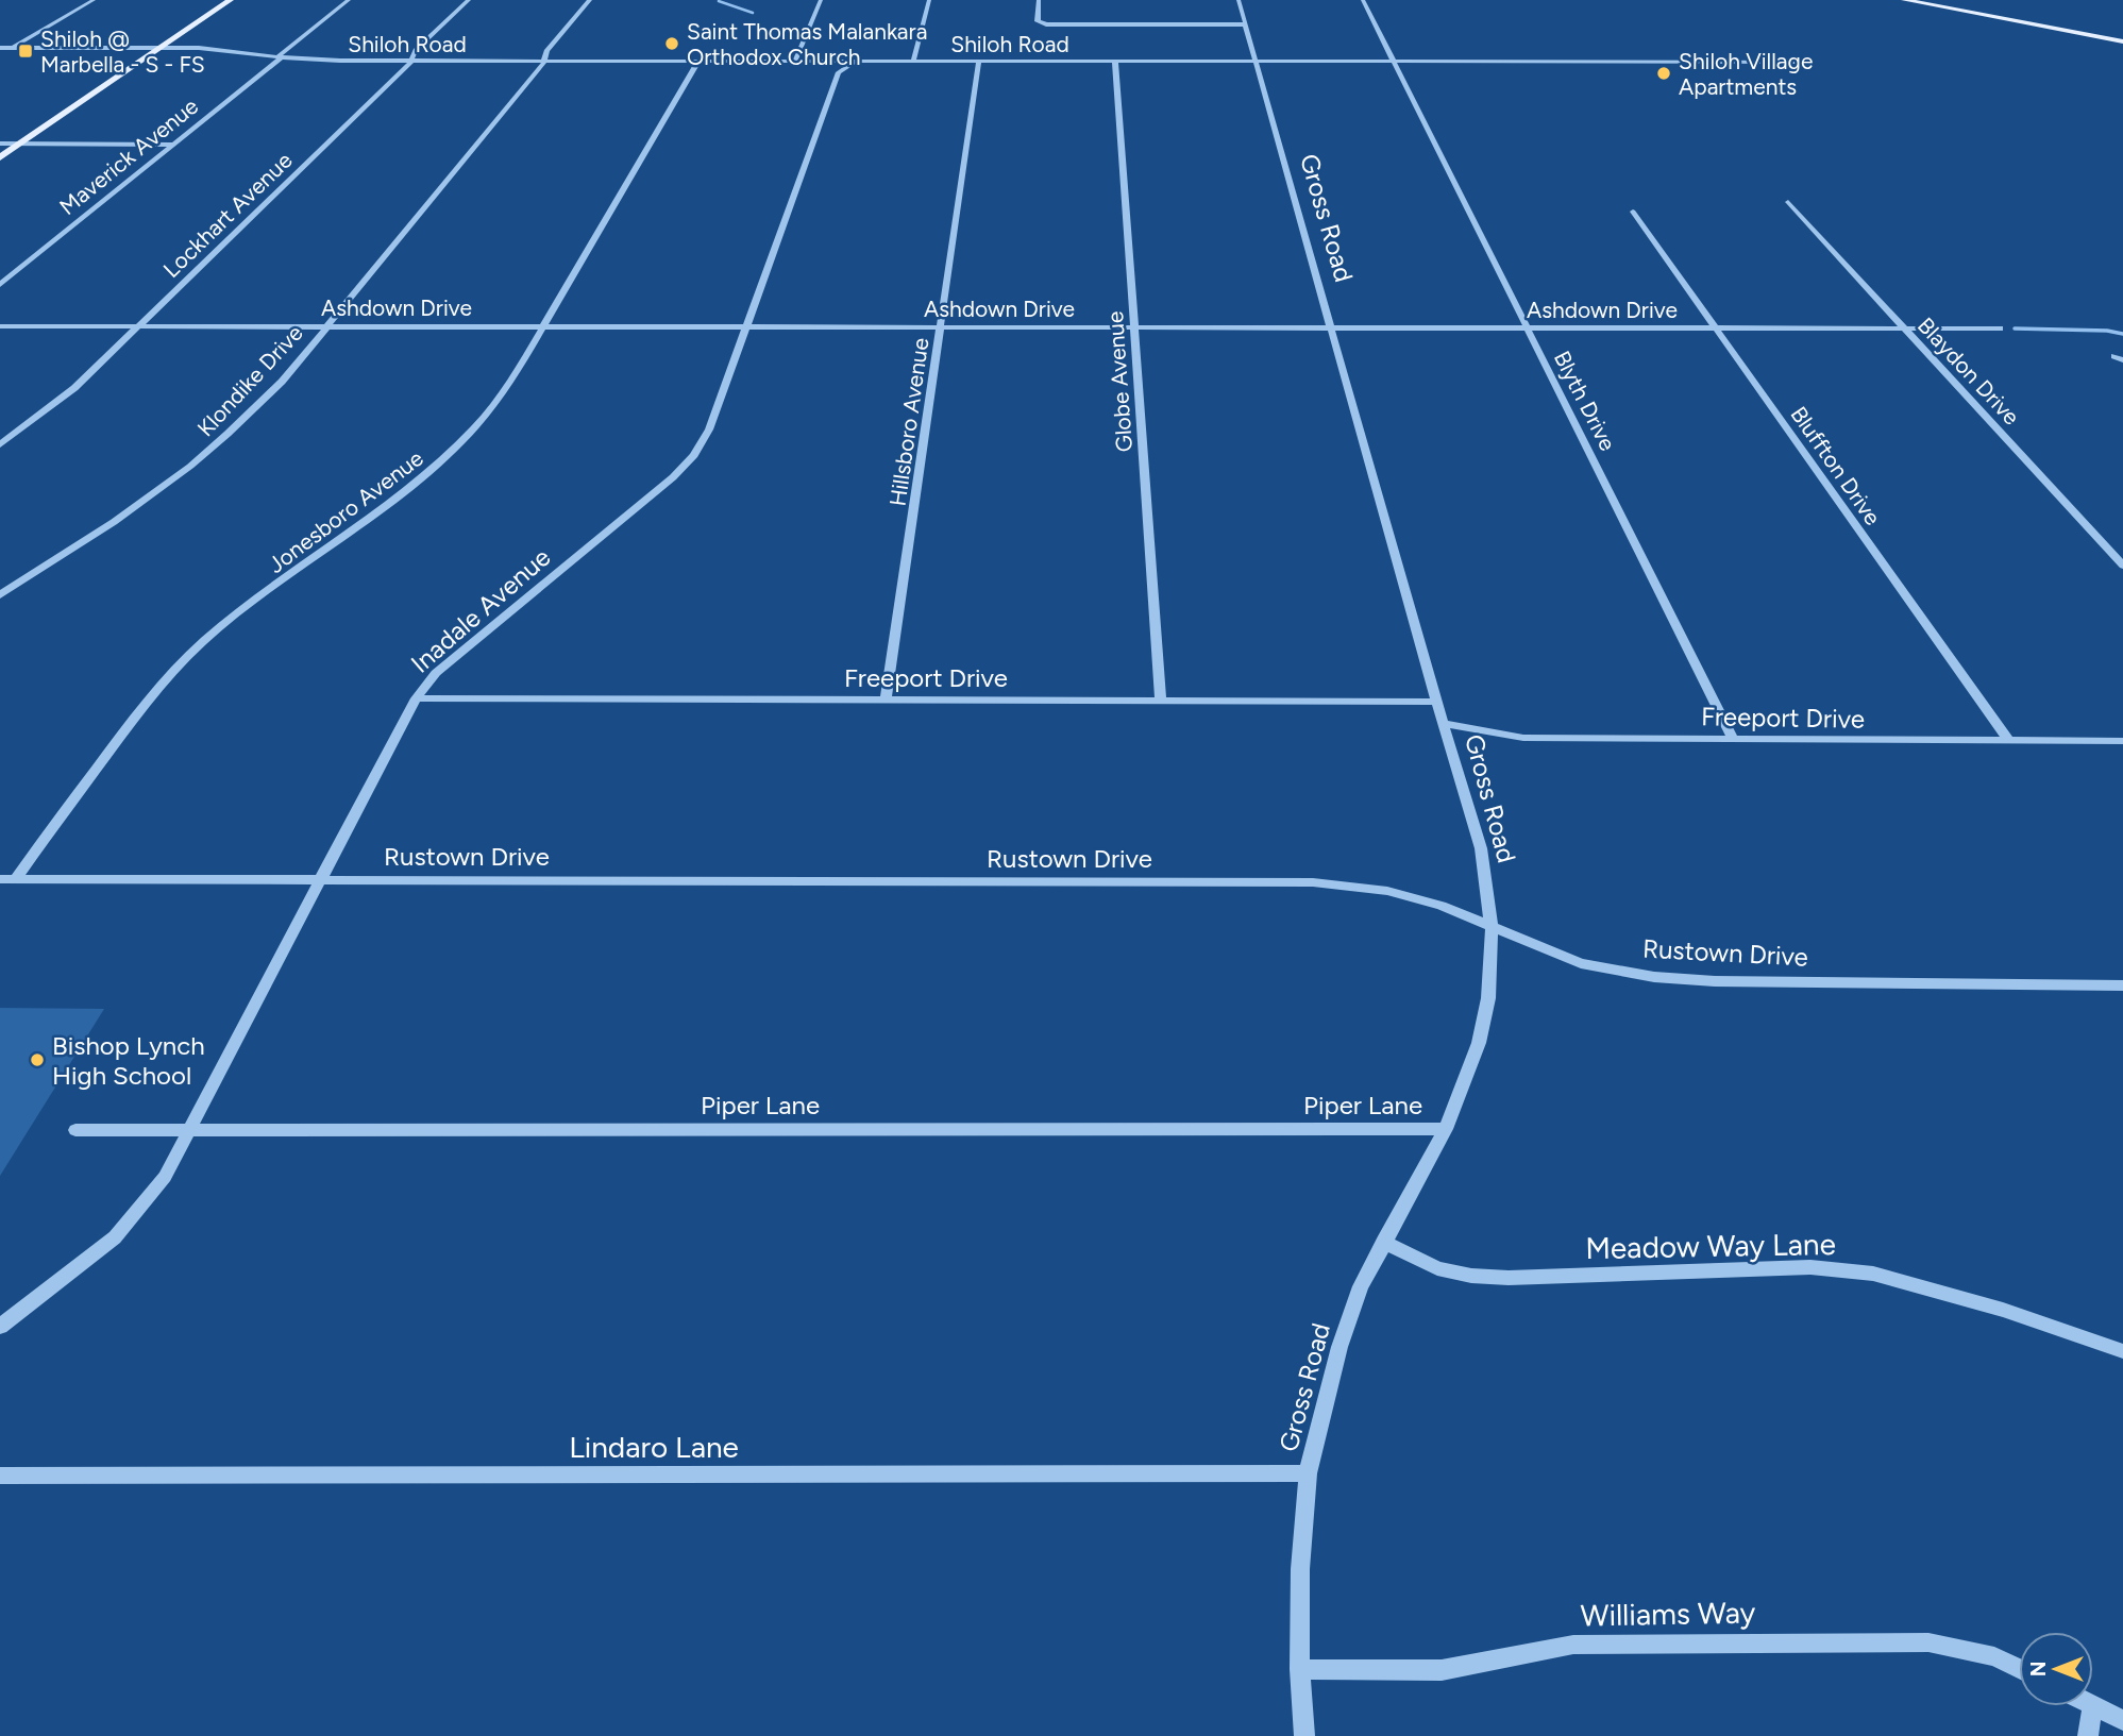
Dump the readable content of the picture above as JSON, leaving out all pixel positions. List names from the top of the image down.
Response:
{
  "streets": {
    "street": [
      "Shiloh Road",
      "Maverick Avenue",
      "Lockhart Avenue",
      "Gross Road",
      "Ashdown Drive",
      "Blaydon Drive",
      "Klondike Drive",
      "Globe Avenue",
      "Blyth Drive",
      "Hillsboro Avenue",
      "Bluffton Drive",
      "Jonesboro Avenue",
      "Inadale Avenue",
      "Freeport Drive",
      "Rustown Drive",
      "Piper Lane",
      "Meadow Way Lane",
      "Lindaro Lane",
      "Williams Way"
    ]
  },
  "crossings": [
    ["Shiloh Road", "Maverick Avenue"],
    ["Shiloh Road", "Lockhart Avenue"],
    ["Shiloh Road", "Gross Road"],
    ["Shiloh Road", "Klondike Drive"],
    ["Shiloh Road", "Globe Avenue"],
    ["Shiloh Road", "Blyth Drive"],
    ["Shiloh Road", "Hillsboro Avenue"],
    ["Shiloh Road", "Jonesboro Avenue"],
    ["Shiloh Road", "Inadale Avenue"],
    ["Lockhart Avenue", "Ashdown Drive"],
    ["Gross Road", "Ashdown Drive"],
    ["Gross Road", "Freeport Drive"],
    ["Gross Road", "Rustown Drive"],
    ["Gross Road", "Piper Lane"],
    ["Gross Road", "Meadow Way Lane"],
    ["Gross Road", "Lindaro Lane"],
    ["Gross Road", "Williams Way"],
    ["Ashdown Drive", "Blaydon Drive"],
    ["Ashdown Drive", "Klondike Drive"],
    ["Ashdown Drive", "Globe Avenue"],
    ["Ashdown Drive", "Blyth Drive"],
    ["Ashdown Drive", "Hillsboro Avenue"],
    ["Ashdown Drive", "Bluffton Drive"],
    ["Ashdown Drive", "Jonesboro Avenue"],
    ["Ashdown Drive", "Inadale Avenue"],
    ["Globe Avenue", "Freeport Drive"],
    ["Blyth Drive", "Freeport Drive"],
    ["Hillsboro Avenue", "Freeport Drive"],
    ["Bluffton Drive", "Freeport Drive"],
    ["Jonesboro Avenue", "Rustown Drive"],
    ["Inadale Avenue", "Freeport Drive"],
    ["Inadale Avenue", "Rustown Drive"],
    ["Inadale Avenue", "Piper Lane"]
  ],
  "places": {
    "other": ["Saint Thomas Malankara Orthodox Church", "Shiloh Village Apartments", "Bishop Lynch High School"],
    "transit": ["Shiloh @ Marbella - S - FS"]
  },
  "north": "left"
}
